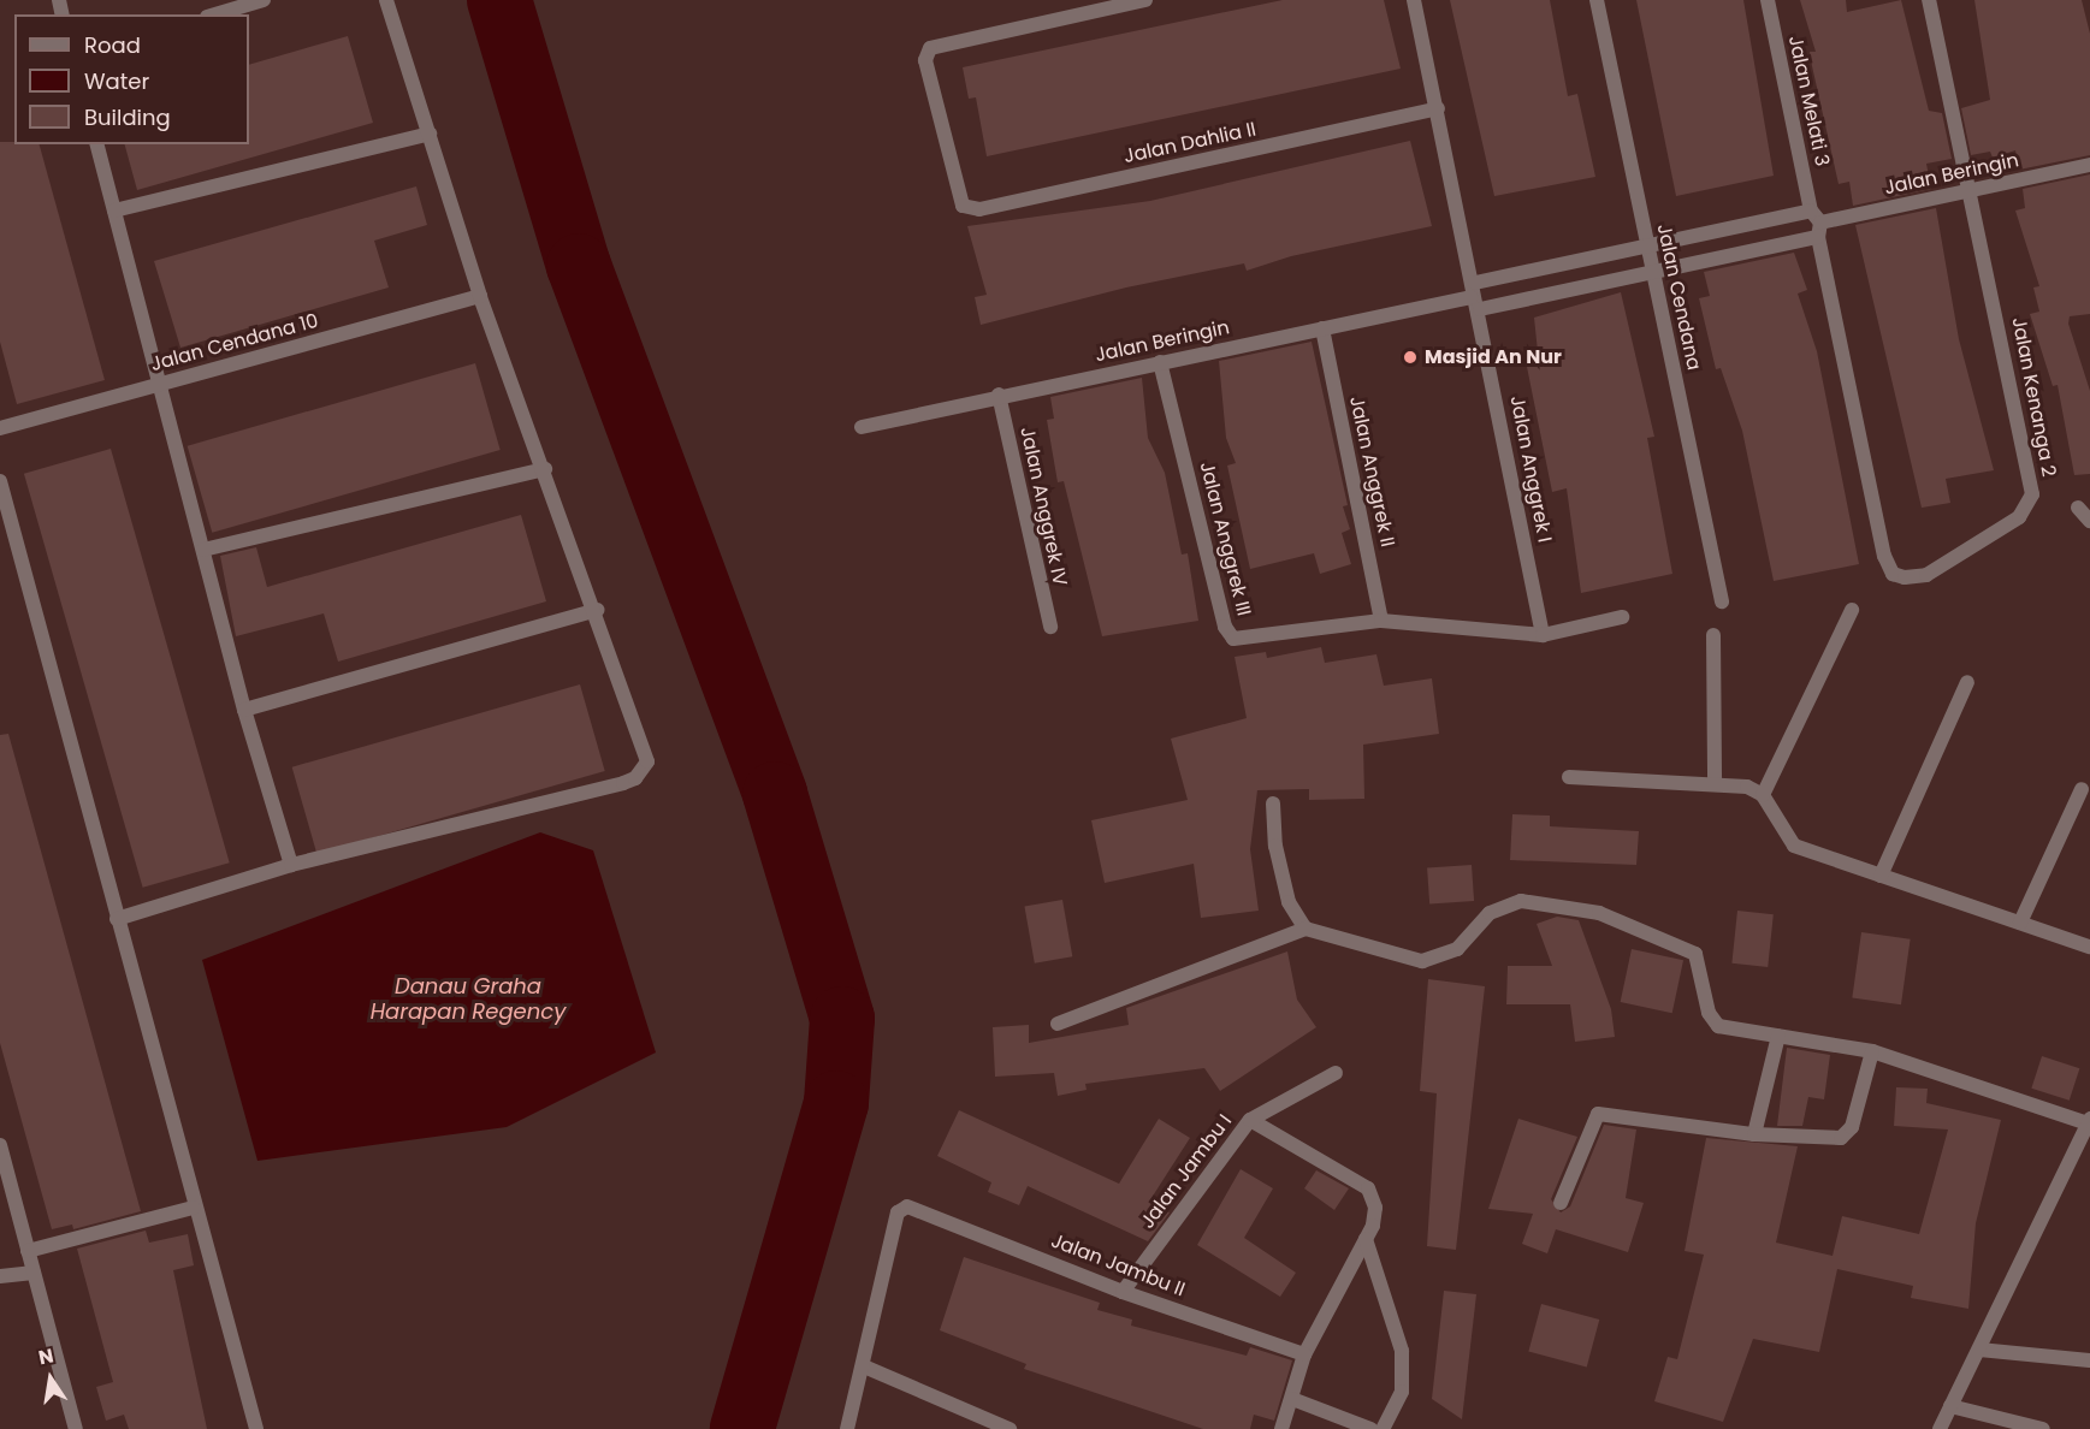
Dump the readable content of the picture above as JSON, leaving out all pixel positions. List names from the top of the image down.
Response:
{
  "streets": {
    "street": [
      "Jalan Melati 3",
      "Jalan Dahlia II",
      "Jalan Beringin",
      "Jalan Cendana",
      "Jalan Cendana 10",
      "Jalan Kenanga 2",
      "Jalan Anggrek I",
      "Jalan Anggrek II",
      "Jalan Anggrek IV",
      "Jalan Anggrek III",
      "Jalan Jambu I",
      "Jalan Jambu II"
    ]
  },
  "crossings": [
    ["Jalan Melati 3", "Jalan Beringin"],
    ["Jalan Melati 3", "Jalan Kenanga 2"],
    ["Jalan Dahlia II", "Jalan Anggrek I"],
    ["Jalan Beringin", "Jalan Cendana"],
    ["Jalan Beringin", "Jalan Kenanga 2"],
    ["Jalan Beringin", "Jalan Anggrek I"],
    ["Jalan Beringin", "Jalan Anggrek II"],
    ["Jalan Beringin", "Jalan Anggrek IV"],
    ["Jalan Beringin", "Jalan Anggrek III"],
    ["Jalan Anggrek I", "Jalan Anggrek III"],
    ["Jalan Anggrek II", "Jalan Anggrek III"],
    ["Jalan Jambu I", "Jalan Jambu II"]
  ],
  "water": ["Danau Graha Harapan Regency"],
  "places": ["Masjid An Nur"],
  "legend": ["Road", "Water", "Building"],
  "north": "top"
}
